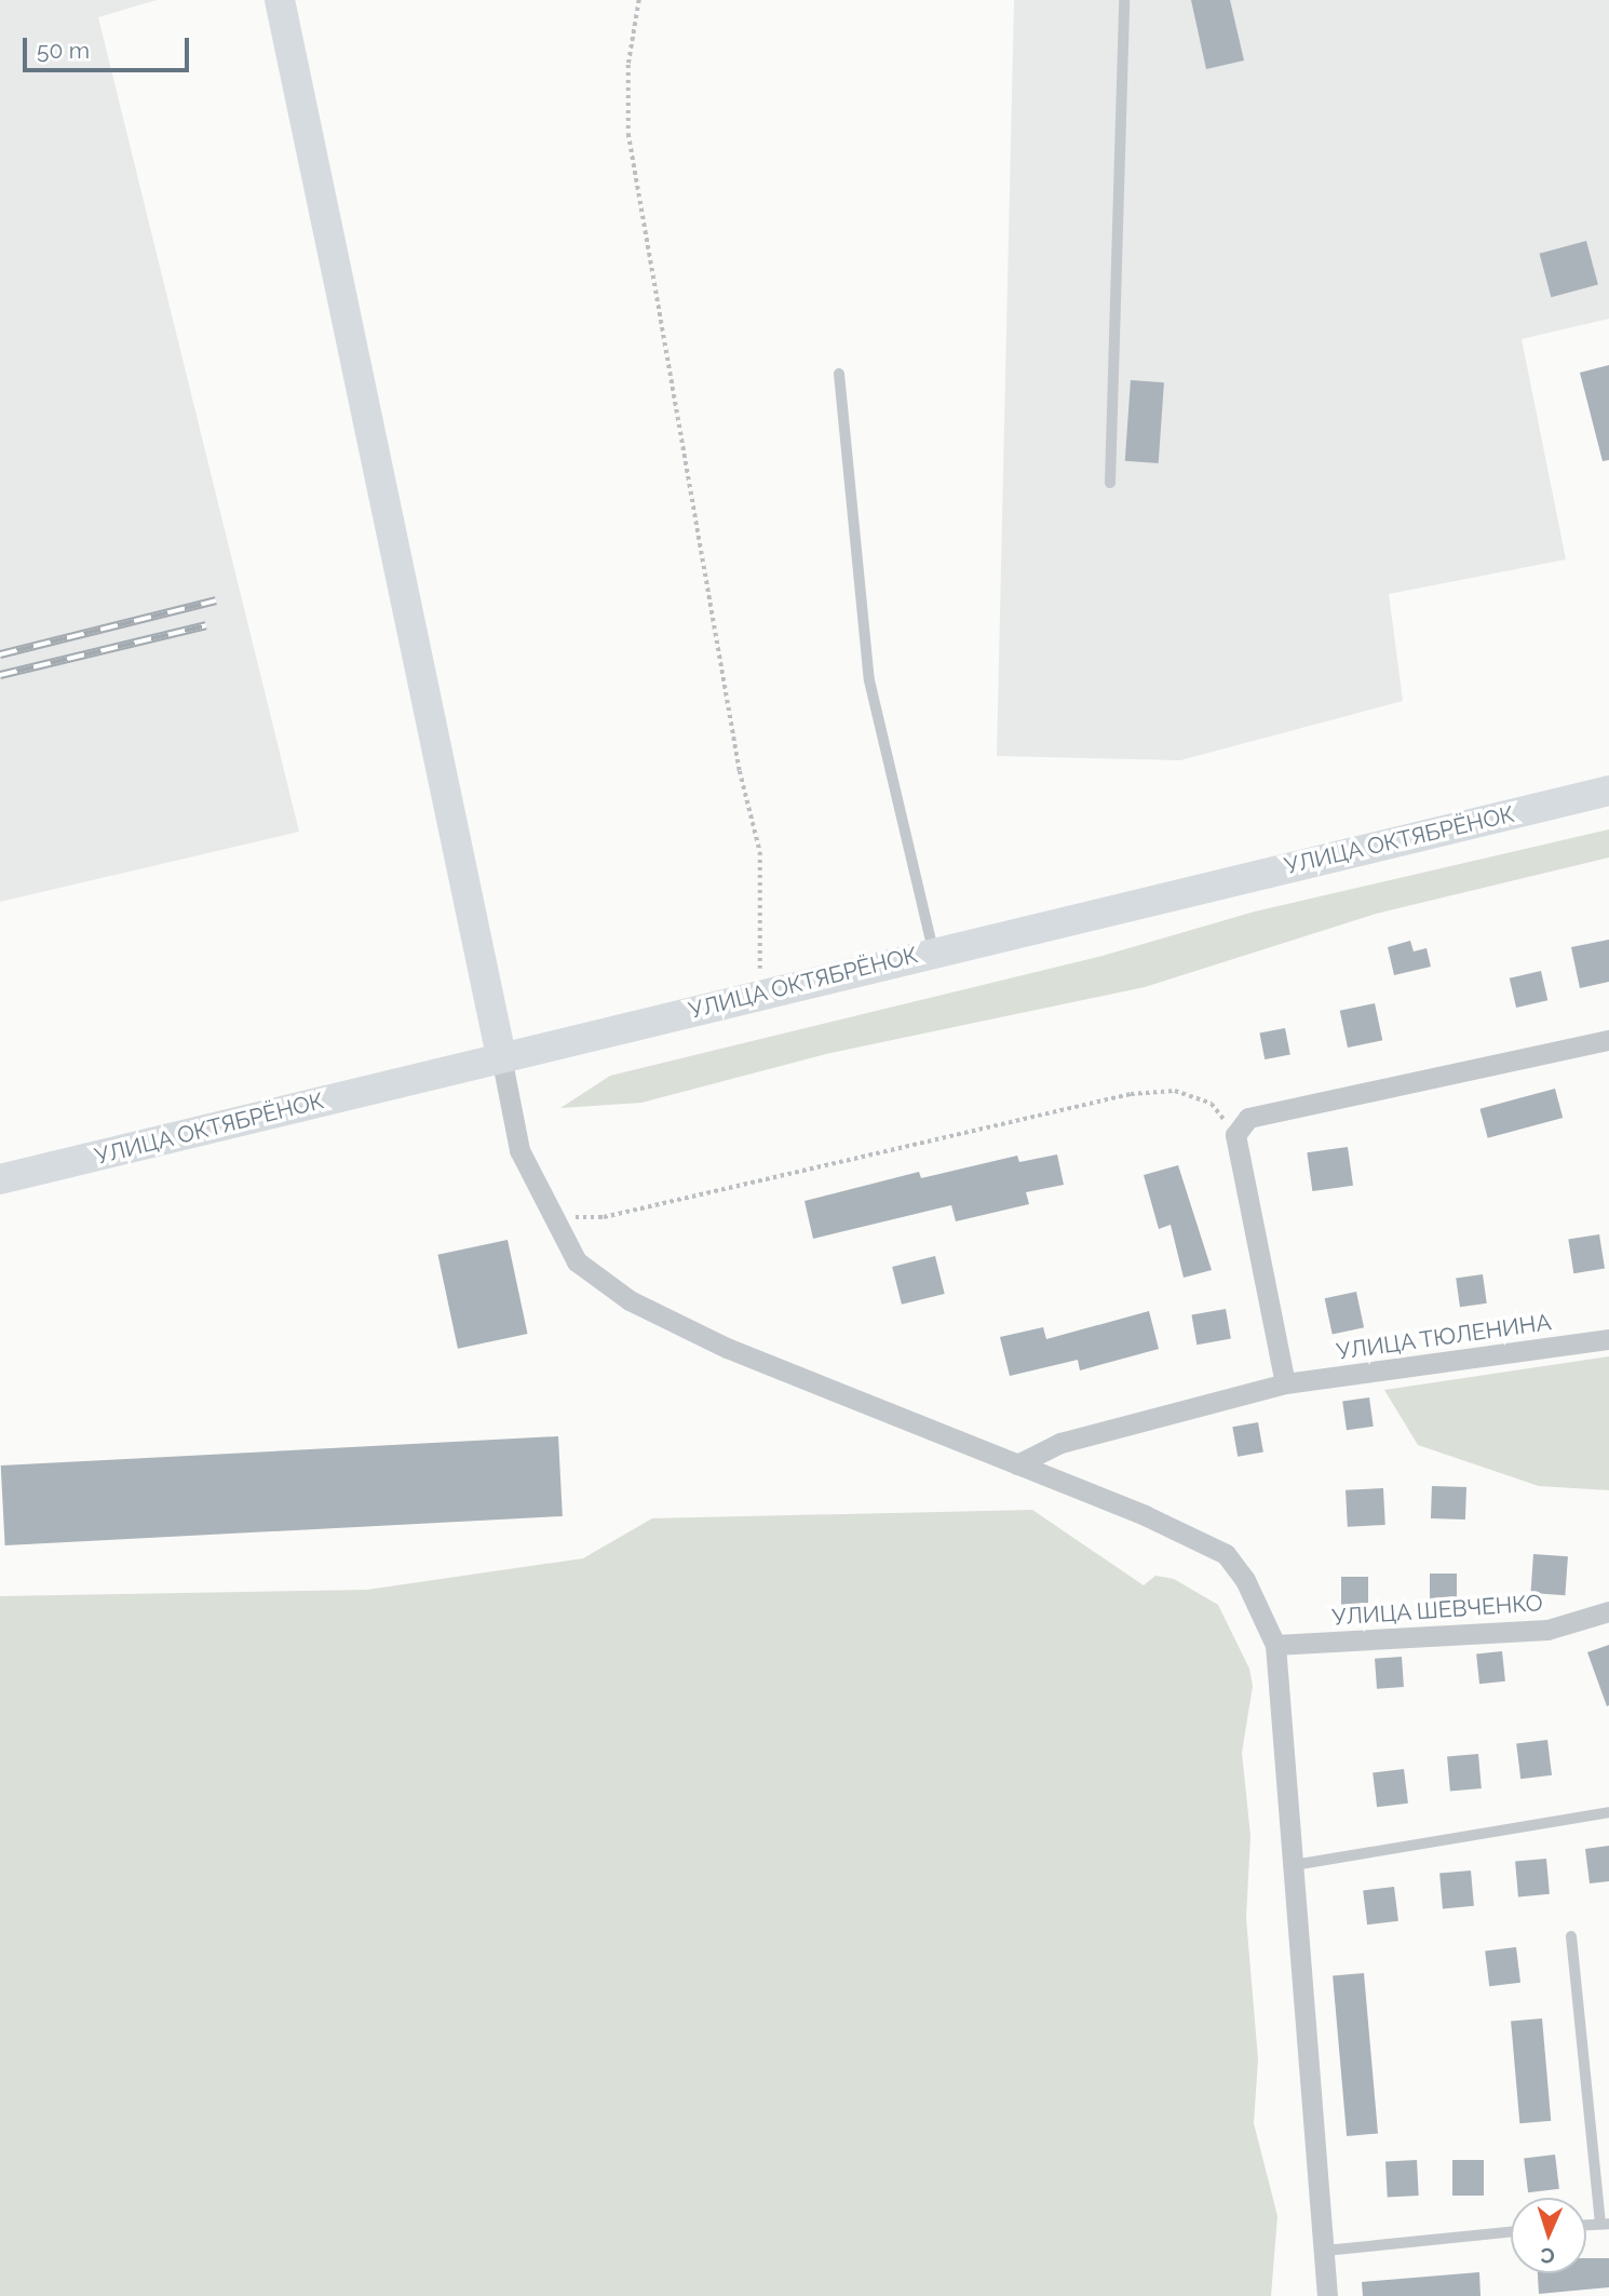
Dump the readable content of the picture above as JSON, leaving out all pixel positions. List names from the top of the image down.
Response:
{
  "streets": {
    "street": ["УЛИЦА ОКТЯБРЁНОК", "УЛИЦА ТЮЛЕНИНА", "УЛИЦА ШЕВЧЕНКО"]
  },
  "scale_bar": "50 m",
  "north": "bottom"
}
